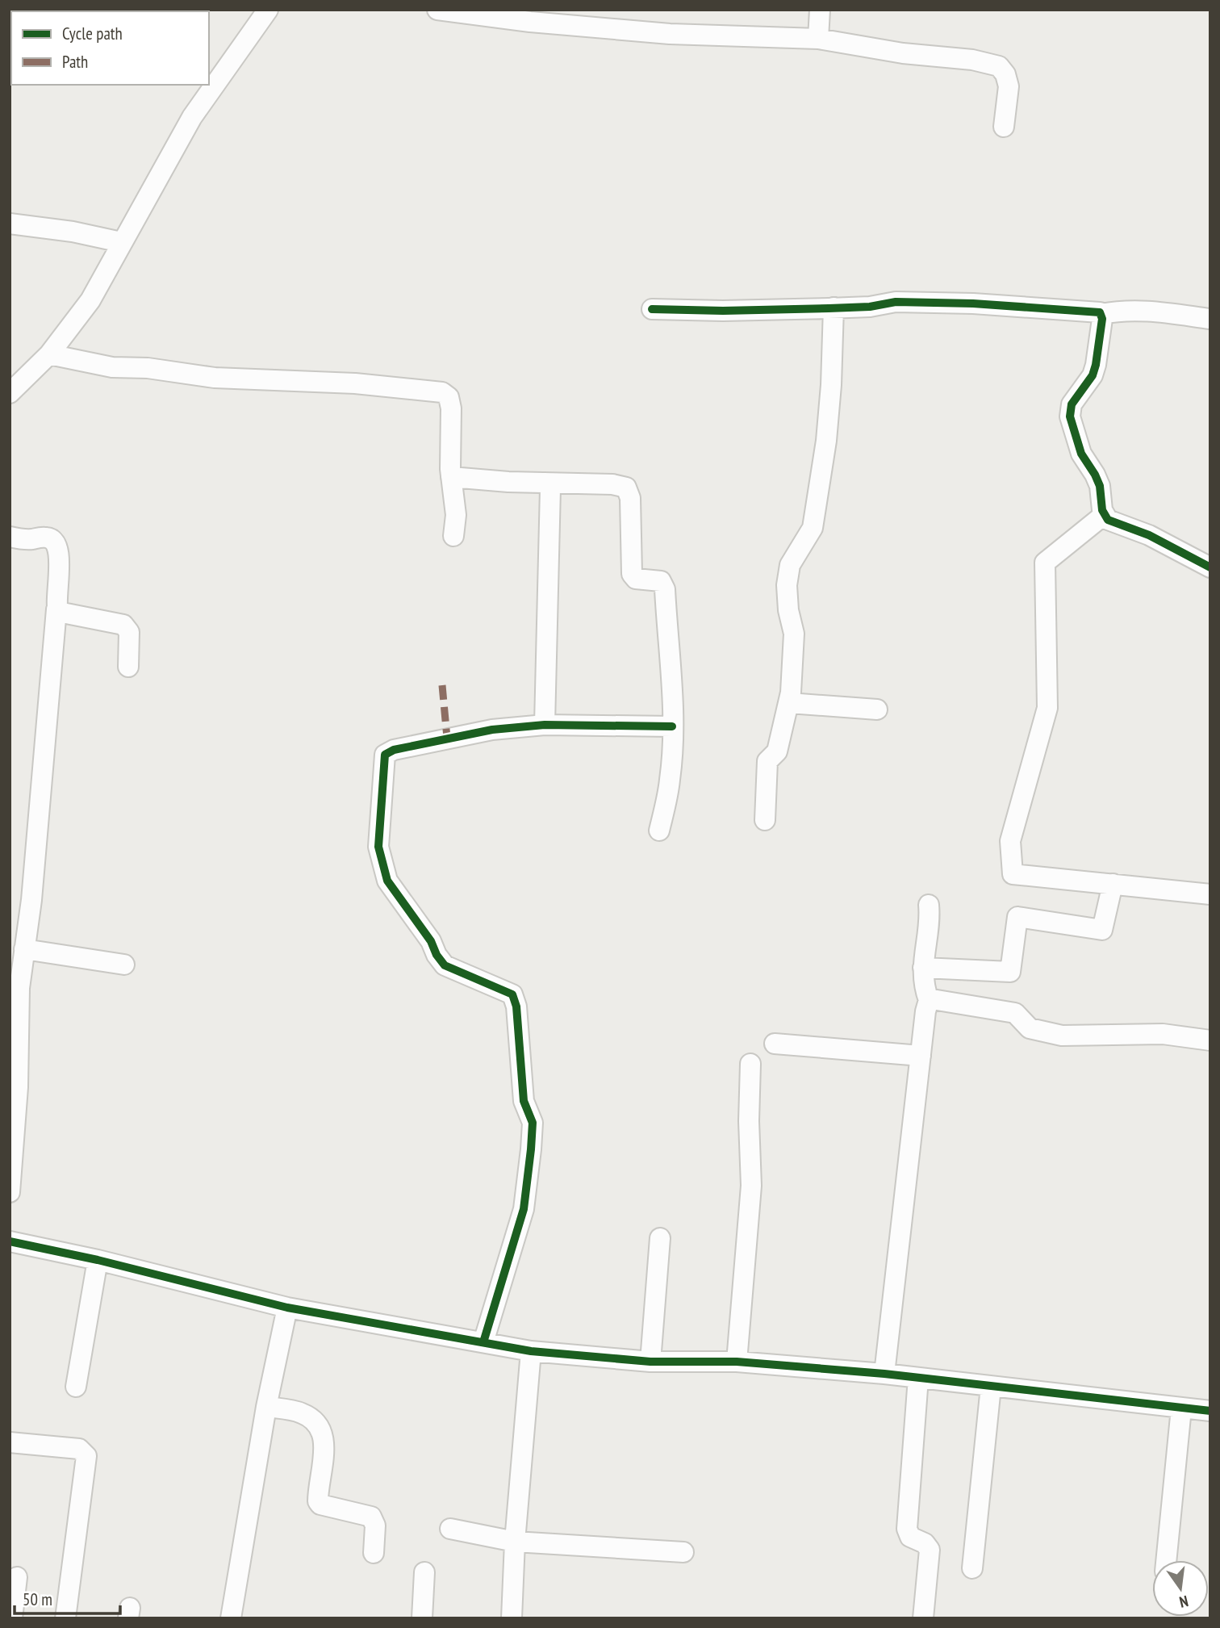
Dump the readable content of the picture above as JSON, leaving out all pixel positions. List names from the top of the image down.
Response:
{
  "legend": ["Cycle path", "Path"],
  "scale_bar": "50 m",
  "north": "bottom"
}
